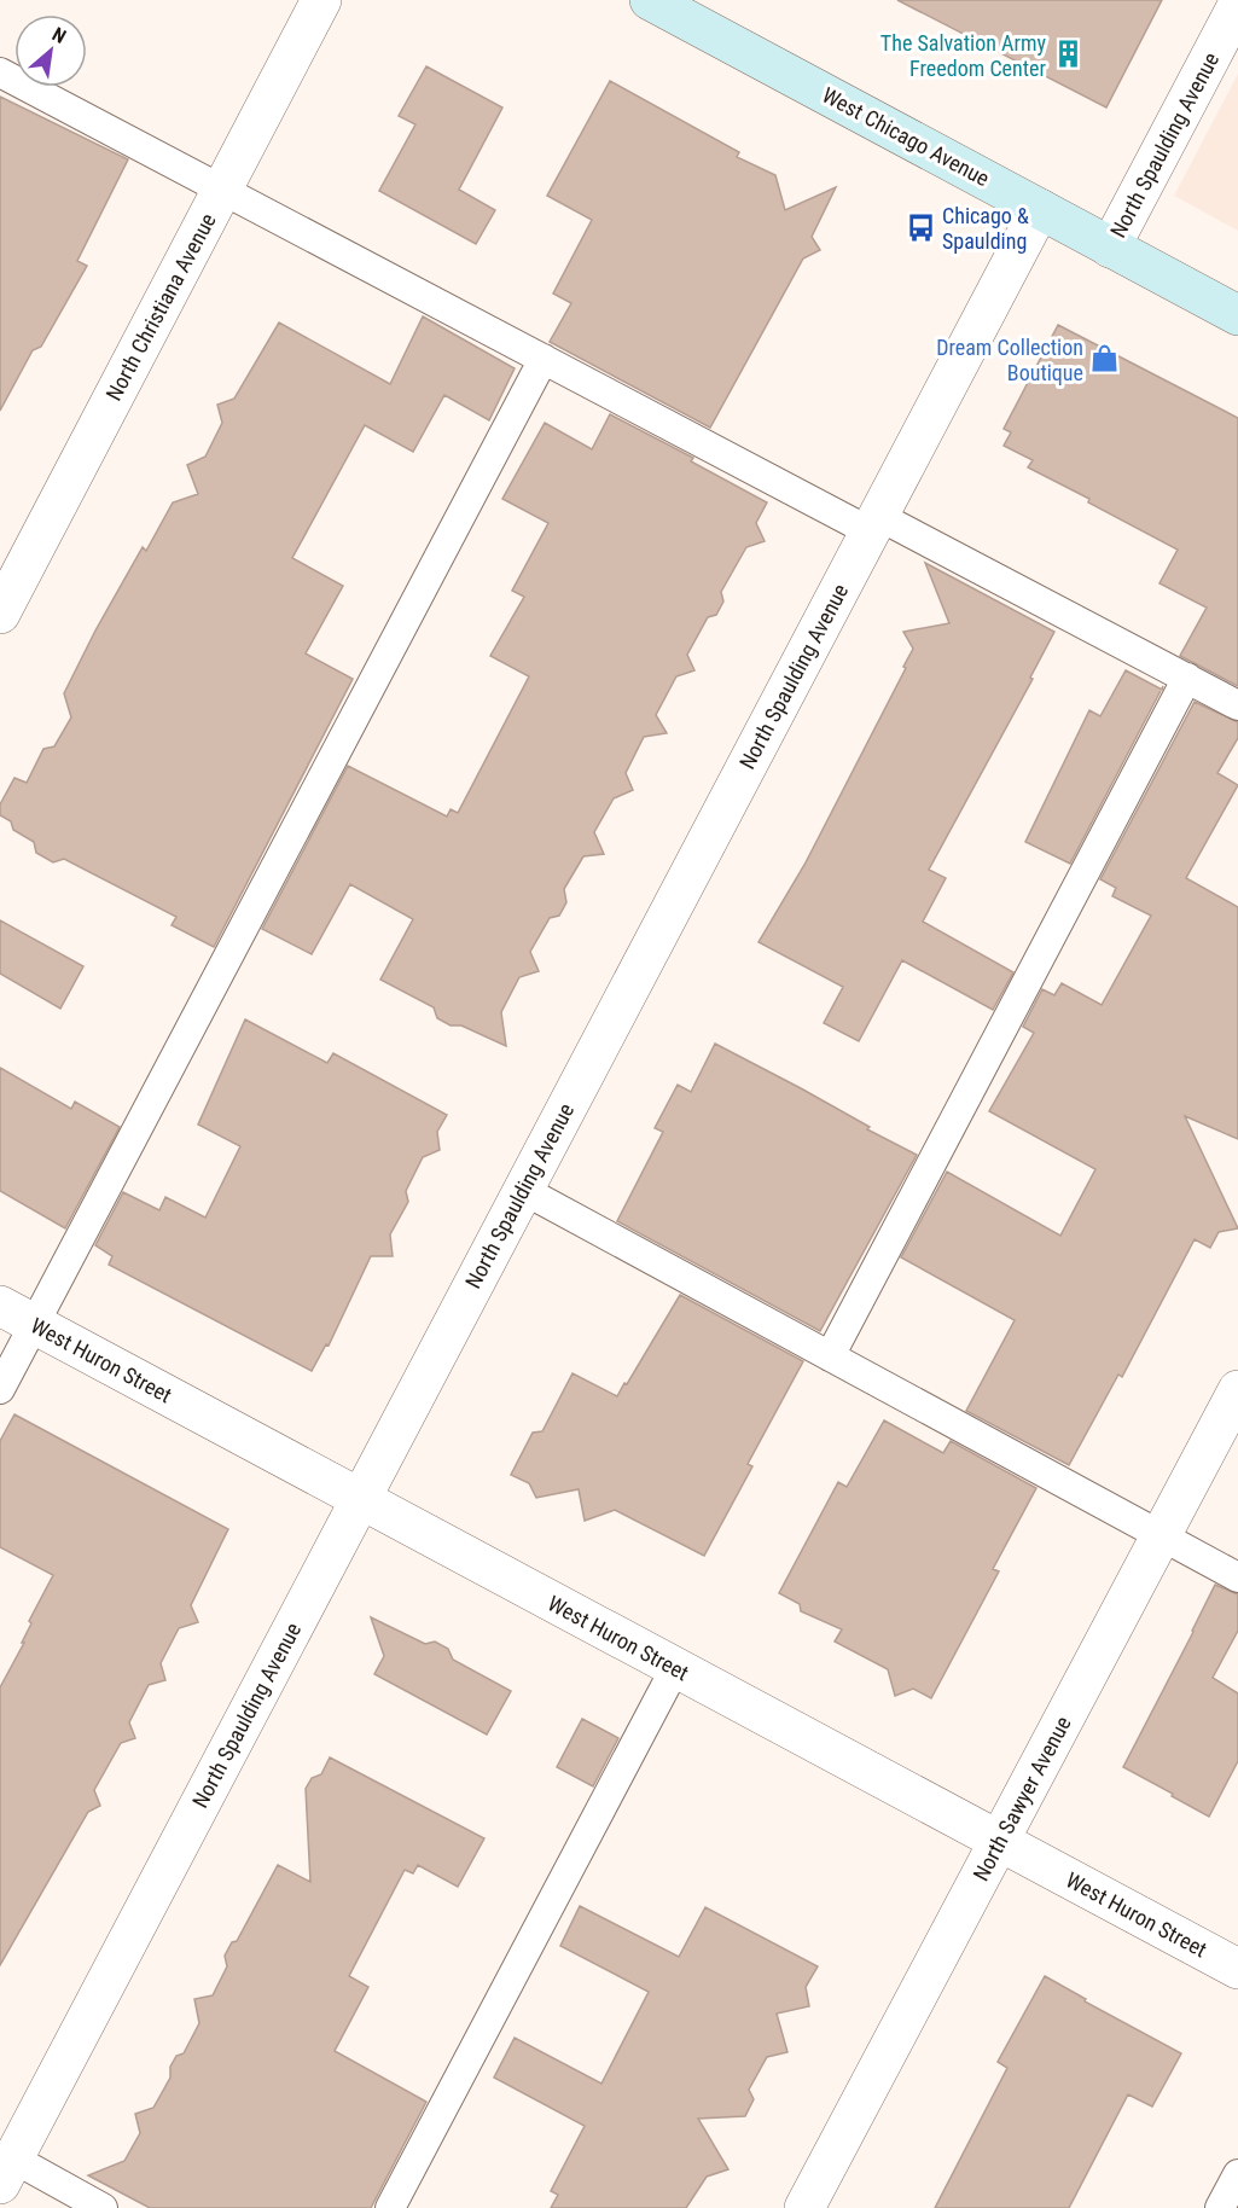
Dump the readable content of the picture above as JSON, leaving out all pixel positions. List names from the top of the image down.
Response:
{
  "streets": {
    "main road": ["West Chicago Avenue"],
    "street": [
      "North Spaulding Avenue",
      "North Christiana Avenue",
      "West Huron Street",
      "North Sawyer Avenue"
    ]
  },
  "crossings": [
    ["West Chicago Avenue", "North Spaulding Avenue"],
    ["North Spaulding Avenue", "West Huron Street"],
    ["West Huron Street", "North Sawyer Avenue"]
  ],
  "places": {
    "building": ["The Salvation Army Freedom Center"],
    "bus stop": ["Chicago & Spaulding"],
    "shop": ["Dream Collection Boutique"]
  },
  "north": "top right"
}
